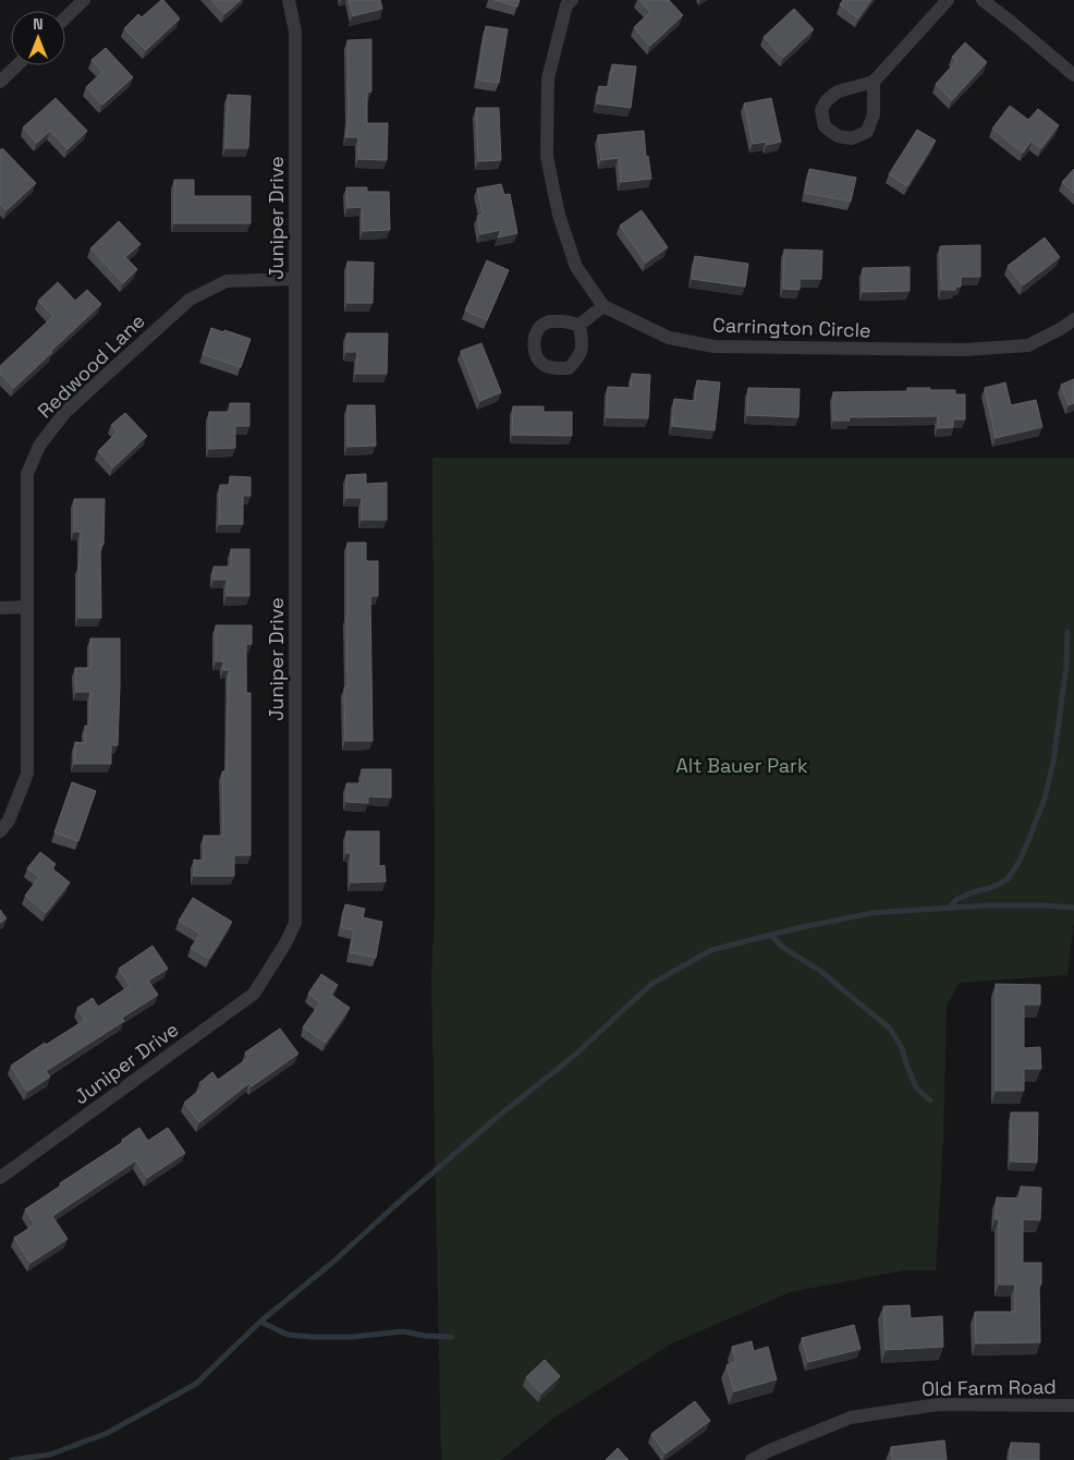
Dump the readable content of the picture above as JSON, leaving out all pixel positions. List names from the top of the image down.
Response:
{
  "streets": {
    "street": [
      "Juniper Drive",
      "Carrington Circle",
      "Redwood Lane",
      "Old Farm Road"
    ]
  },
  "crossings": [
    ["Juniper Drive", "Redwood Lane"]
  ],
  "parks": ["Alt Bauer Park"],
  "north": "top"
}
